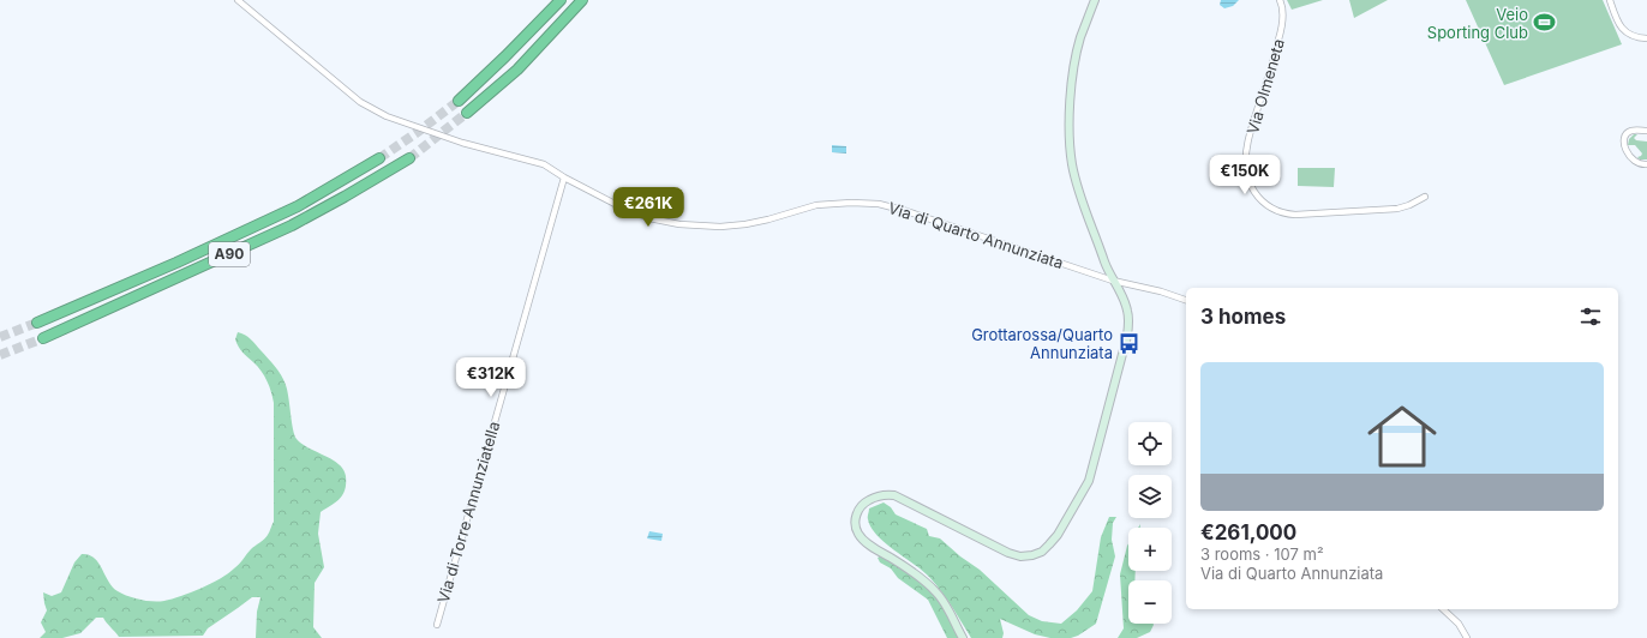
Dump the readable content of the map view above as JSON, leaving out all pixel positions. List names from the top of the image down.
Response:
{
  "streets": {
    "highway": ["A90"],
    "street": ["Via Olmeneta", "Via di Quarto Annunziata", "Via di Torre Annunziatella"]
  },
  "crossings": [
    ["Via di Quarto Annunziata", "Via di Torre Annunziatella"]
  ],
  "places": {
    "sports": ["Veio Sporting Club"],
    "bus stop": ["Grottarossa/Quarto Annunziata"]
  },
  "page": {
    "price": ["€150K", "€261K", "€312K"],
    "heading": "3 homes",
    "list": [
      {
        "name": "€261,000",
        "note": "3 rooms · 107 m² · Via di Quarto Annunziata"
      }
    ],
    "map_buttons": ["+", "−"]
  }
}
